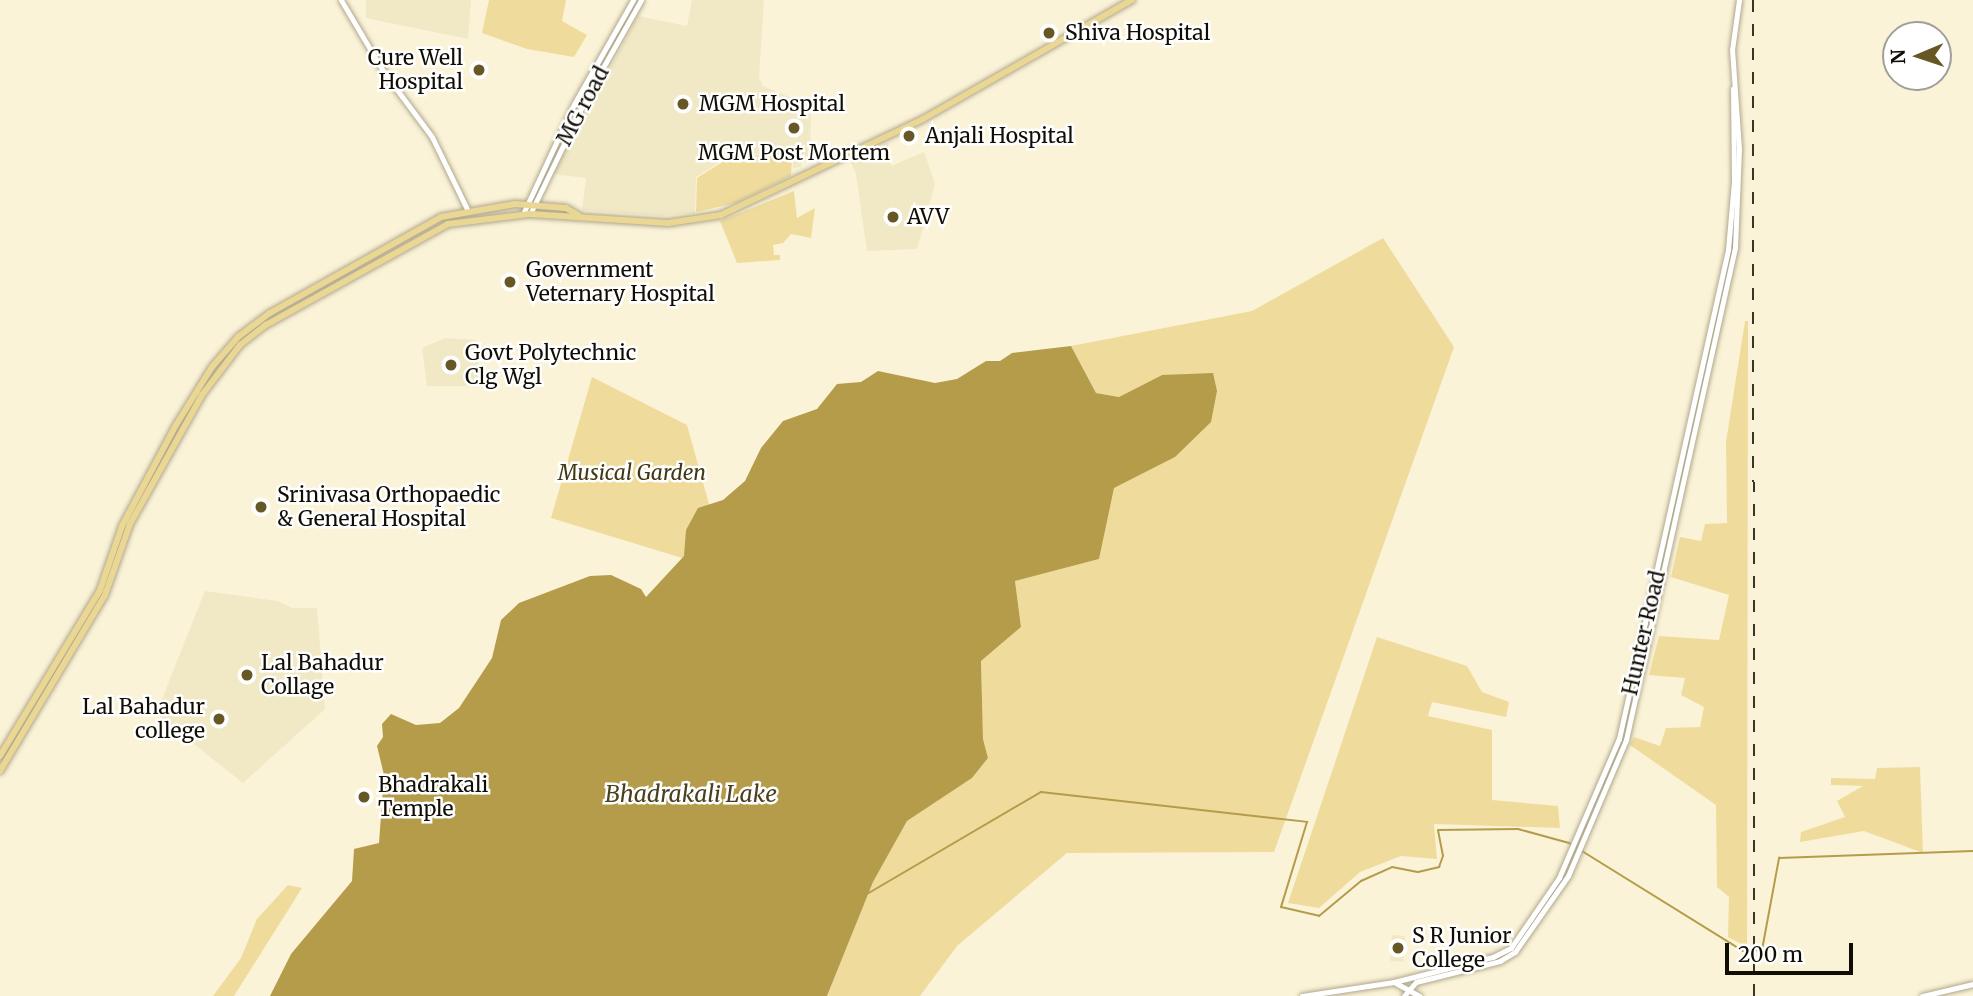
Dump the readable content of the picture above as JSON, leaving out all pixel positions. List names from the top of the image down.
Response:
{
  "streets": {
    "main road": ["MG road", "Hunter Road"]
  },
  "water": ["Bhadrakali Lake"],
  "parks": ["Musical Garden"],
  "places": [
    "Shiva Hospital",
    "Cure Well Hospital",
    "MGM Hospital",
    "MGM Post Mortem",
    "Anjali Hospital",
    "AVV",
    "Government Veternary Hospital",
    "Govt Polytechnic Clg Wgl",
    "Srinivasa Orthopaedic & General Hospital",
    "Lal Bahadur Collage",
    "Lal Bahadur college",
    "Bhadrakali Temple",
    "S R Junior College"
  ],
  "scale_bar": "200 m",
  "north": "left"
}
